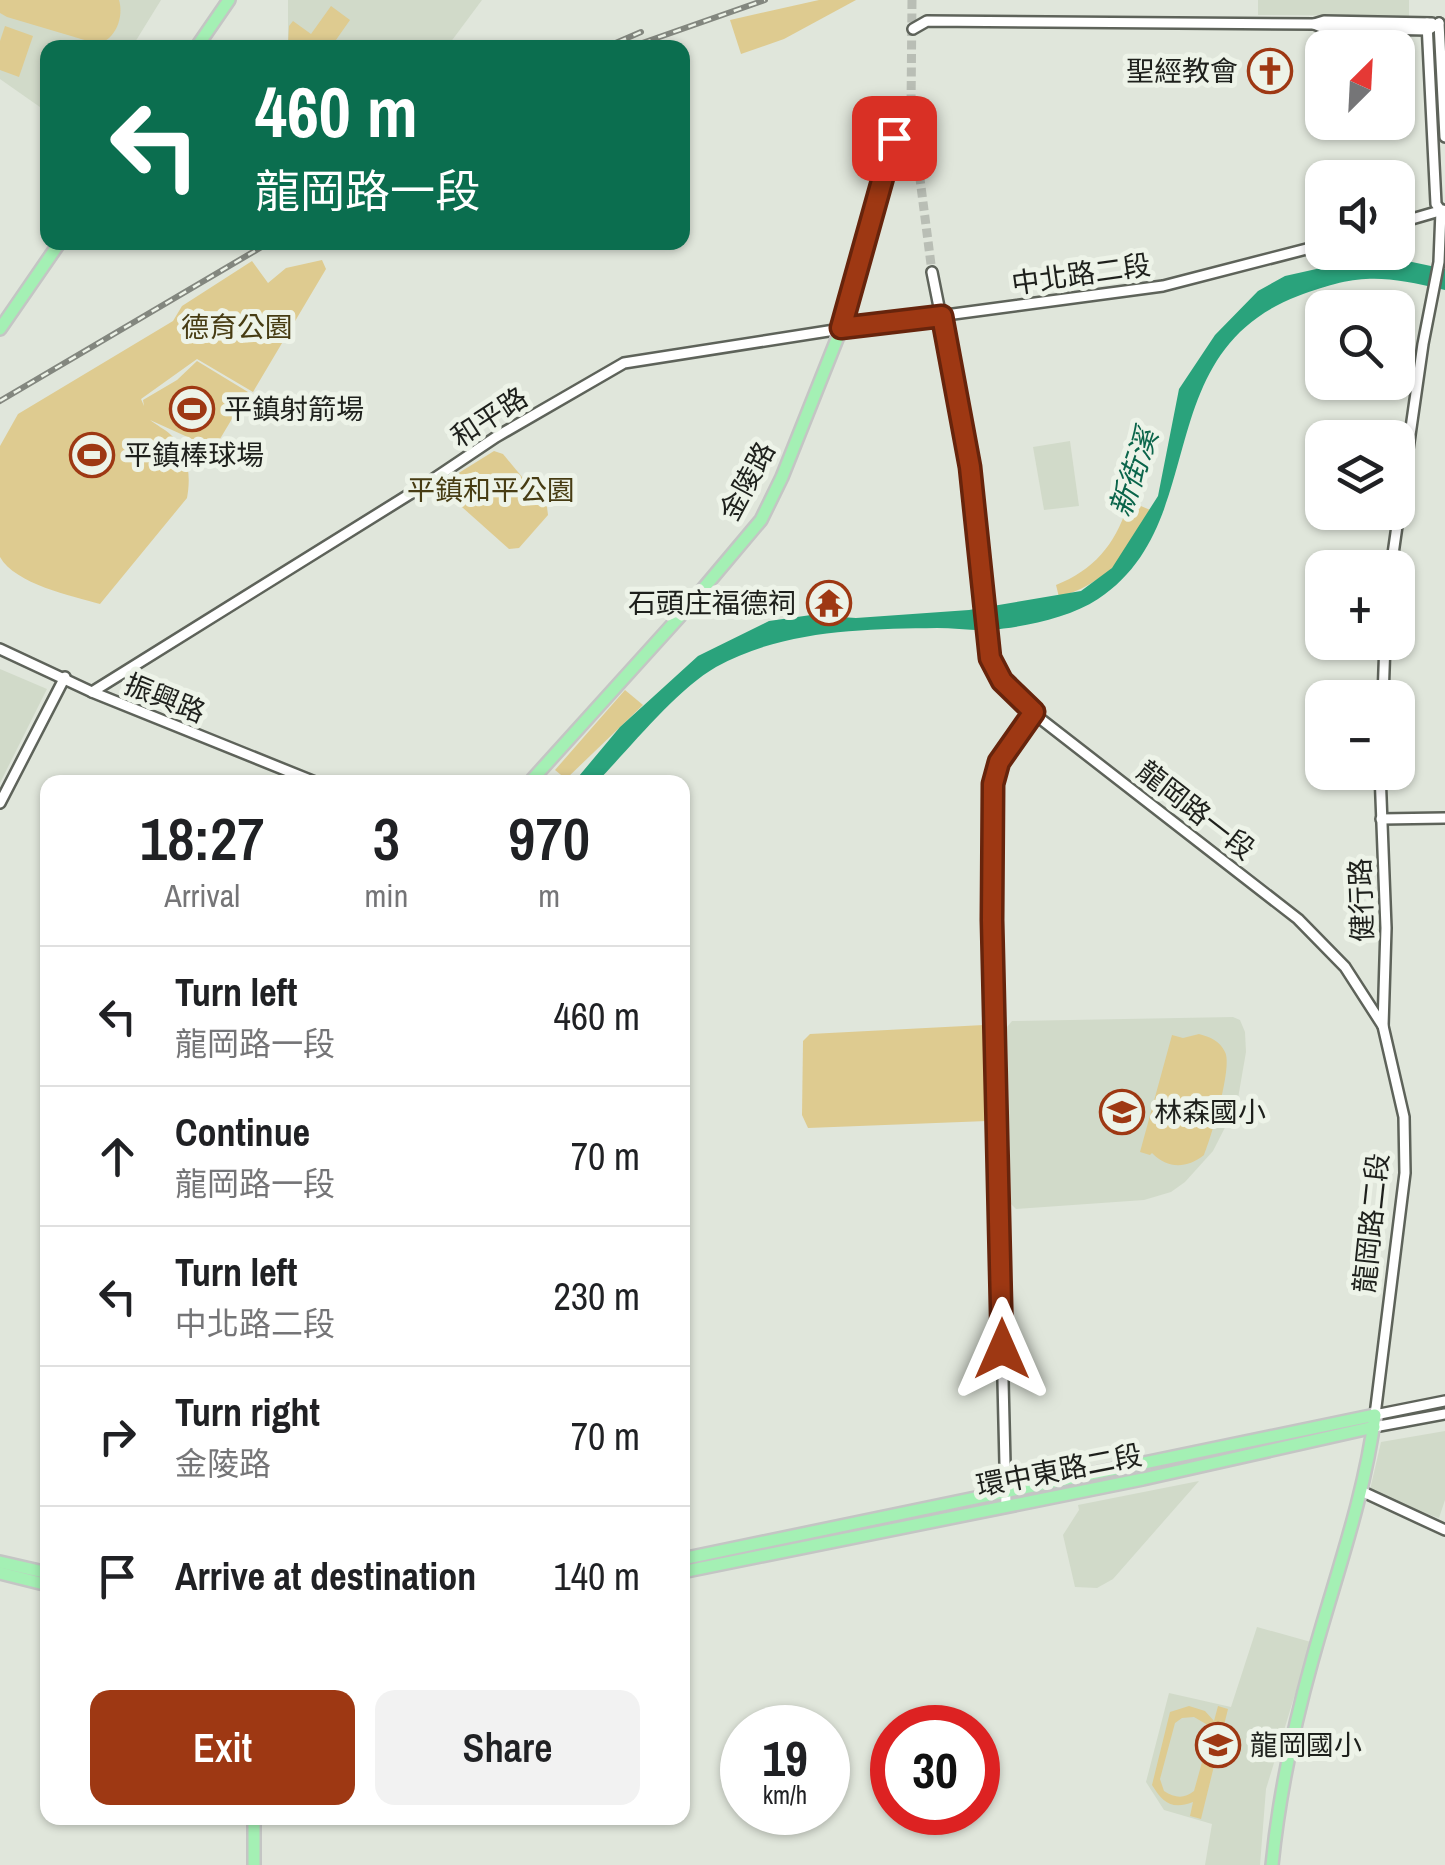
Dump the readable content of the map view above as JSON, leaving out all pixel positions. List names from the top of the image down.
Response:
{
  "streets": {
    "main road": ["金陵路", "環中東路二段"],
    "street": [
      "中北路二段",
      "和平路",
      "振興路",
      "龍岡路一段",
      "健行路",
      "龍岡路二段"
    ]
  },
  "crossings": [
    ["中北路二段", "和平路"],
    ["中北路二段", "金陵路"],
    ["中北路二段", "龍岡路一段"],
    ["和平路", "金陵路"],
    ["和平路", "振興路"],
    ["龍岡路一段", "健行路"],
    ["龍岡路一段", "龍岡路二段"],
    ["健行路", "龍岡路二段"],
    ["龍岡路二段", "環中東路二段"]
  ],
  "water": ["新街溪"],
  "parks": ["德育公園", "平鎮和平公園"],
  "places": {
    "church": ["聖經教會"],
    "sports": ["平鎮射箭場", "平鎮棒球場"],
    "temple": ["石頭庄福德祠"],
    "school or university": ["林森國小", "龍岡國小"]
  },
  "north": "top right",
  "page": {
    "map_buttons": ["+", "−"],
    "turn": ["460 m", "龍岡路一段"],
    "eta": [
      "18:27",
      "Arrival",
      "3",
      "min",
      "970",
      "m"
    ],
    "list": [
      {
        "name": "Turn left",
        "note": "龍岡路一段",
        "value": "460 m"
      },
      {
        "name": "Continue",
        "note": "龍岡路一段",
        "value": "70 m"
      },
      {
        "name": "Turn left",
        "note": "中北路二段",
        "value": "230 m"
      },
      {
        "name": "Turn right",
        "note": "金陵路",
        "value": "70 m"
      },
      {
        "name": "Arrive at destination",
        "value": "140 m"
      }
    ],
    "buttons": ["Exit", "Share"],
    "speed": "19 km/h",
    "limit": "30"
  }
}
